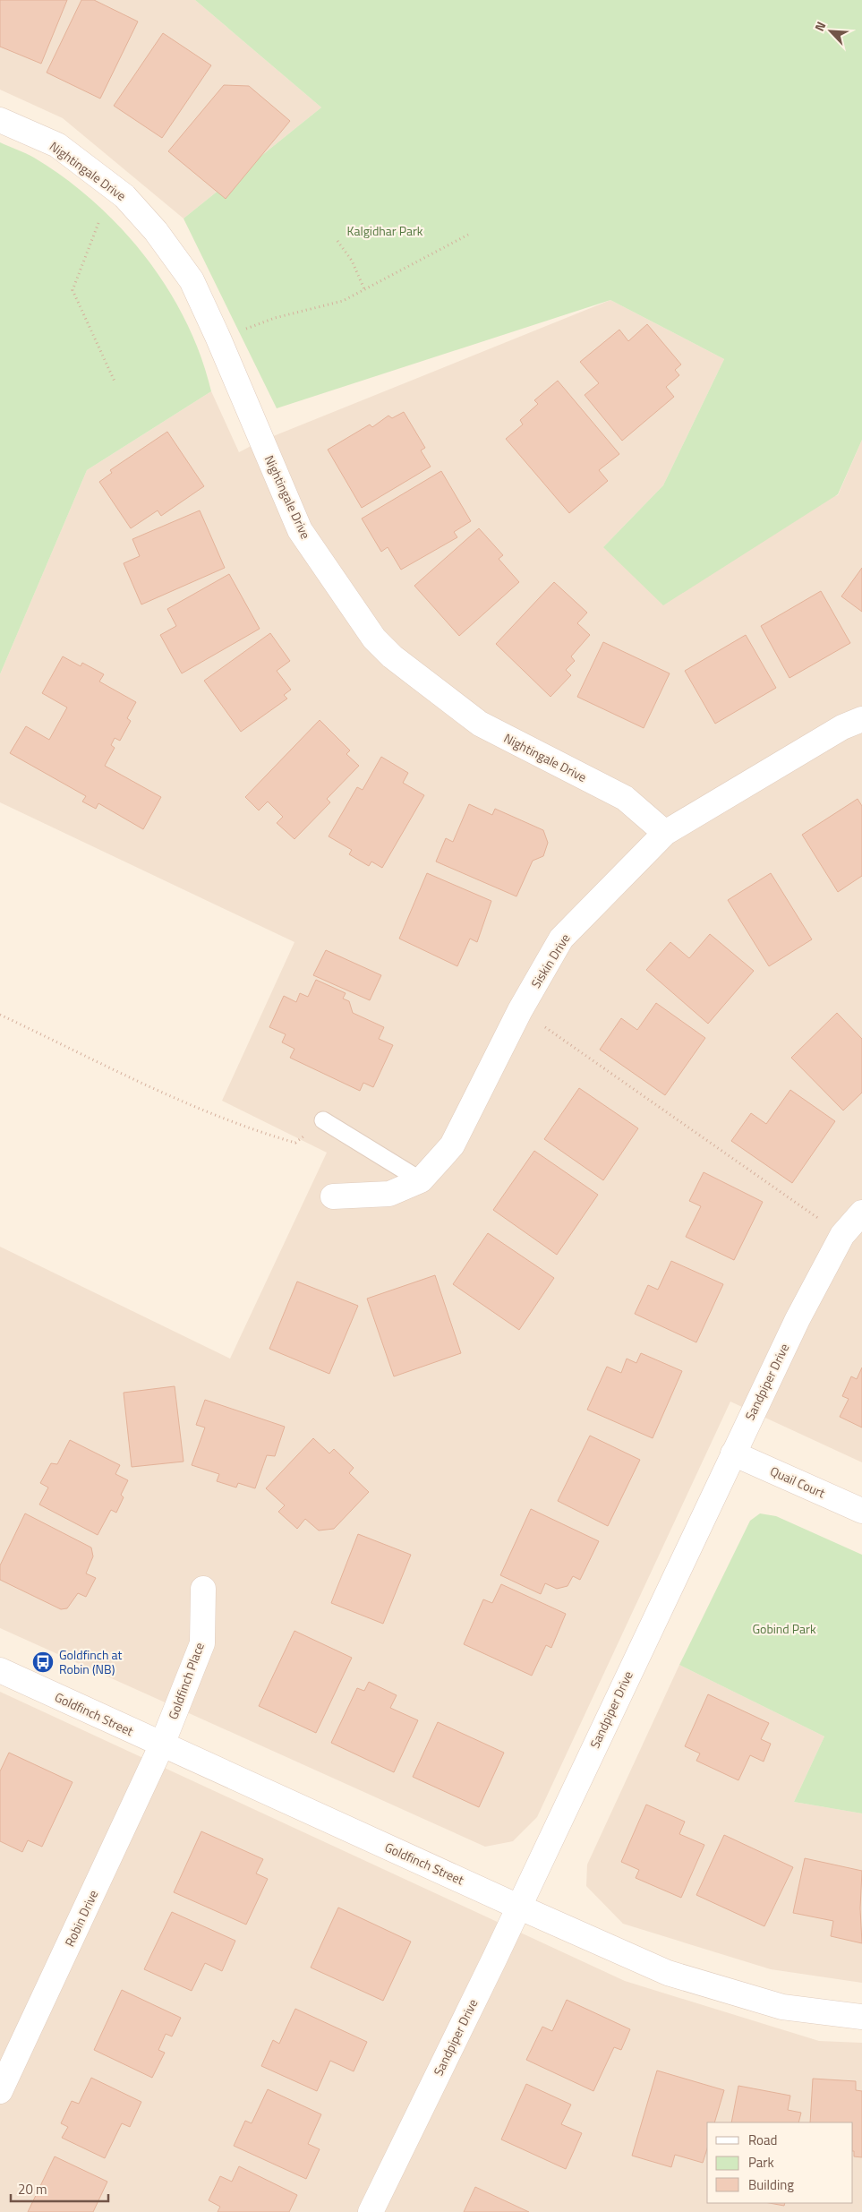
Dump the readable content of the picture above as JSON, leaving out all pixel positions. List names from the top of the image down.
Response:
{
  "streets": {
    "street": [
      "Nightingale Drive",
      "Siskin Drive",
      "Sandpiper Drive",
      "Quail Court",
      "Goldfinch Place",
      "Goldfinch Street",
      "Robin Drive"
    ]
  },
  "crossings": [
    ["Nightingale Drive", "Siskin Drive"],
    ["Sandpiper Drive", "Quail Court"],
    ["Sandpiper Drive", "Goldfinch Street"],
    ["Goldfinch Place", "Goldfinch Street"],
    ["Goldfinch Place", "Robin Drive"],
    ["Goldfinch Street", "Robin Drive"]
  ],
  "parks": ["Kalgidhar Park", "Gobind Park"],
  "places": {
    "bus stop": ["Goldfinch at Robin (NB)"]
  },
  "legend": ["Road", "Park", "Building"],
  "scale_bar": "20 m",
  "north": "top left"
}
